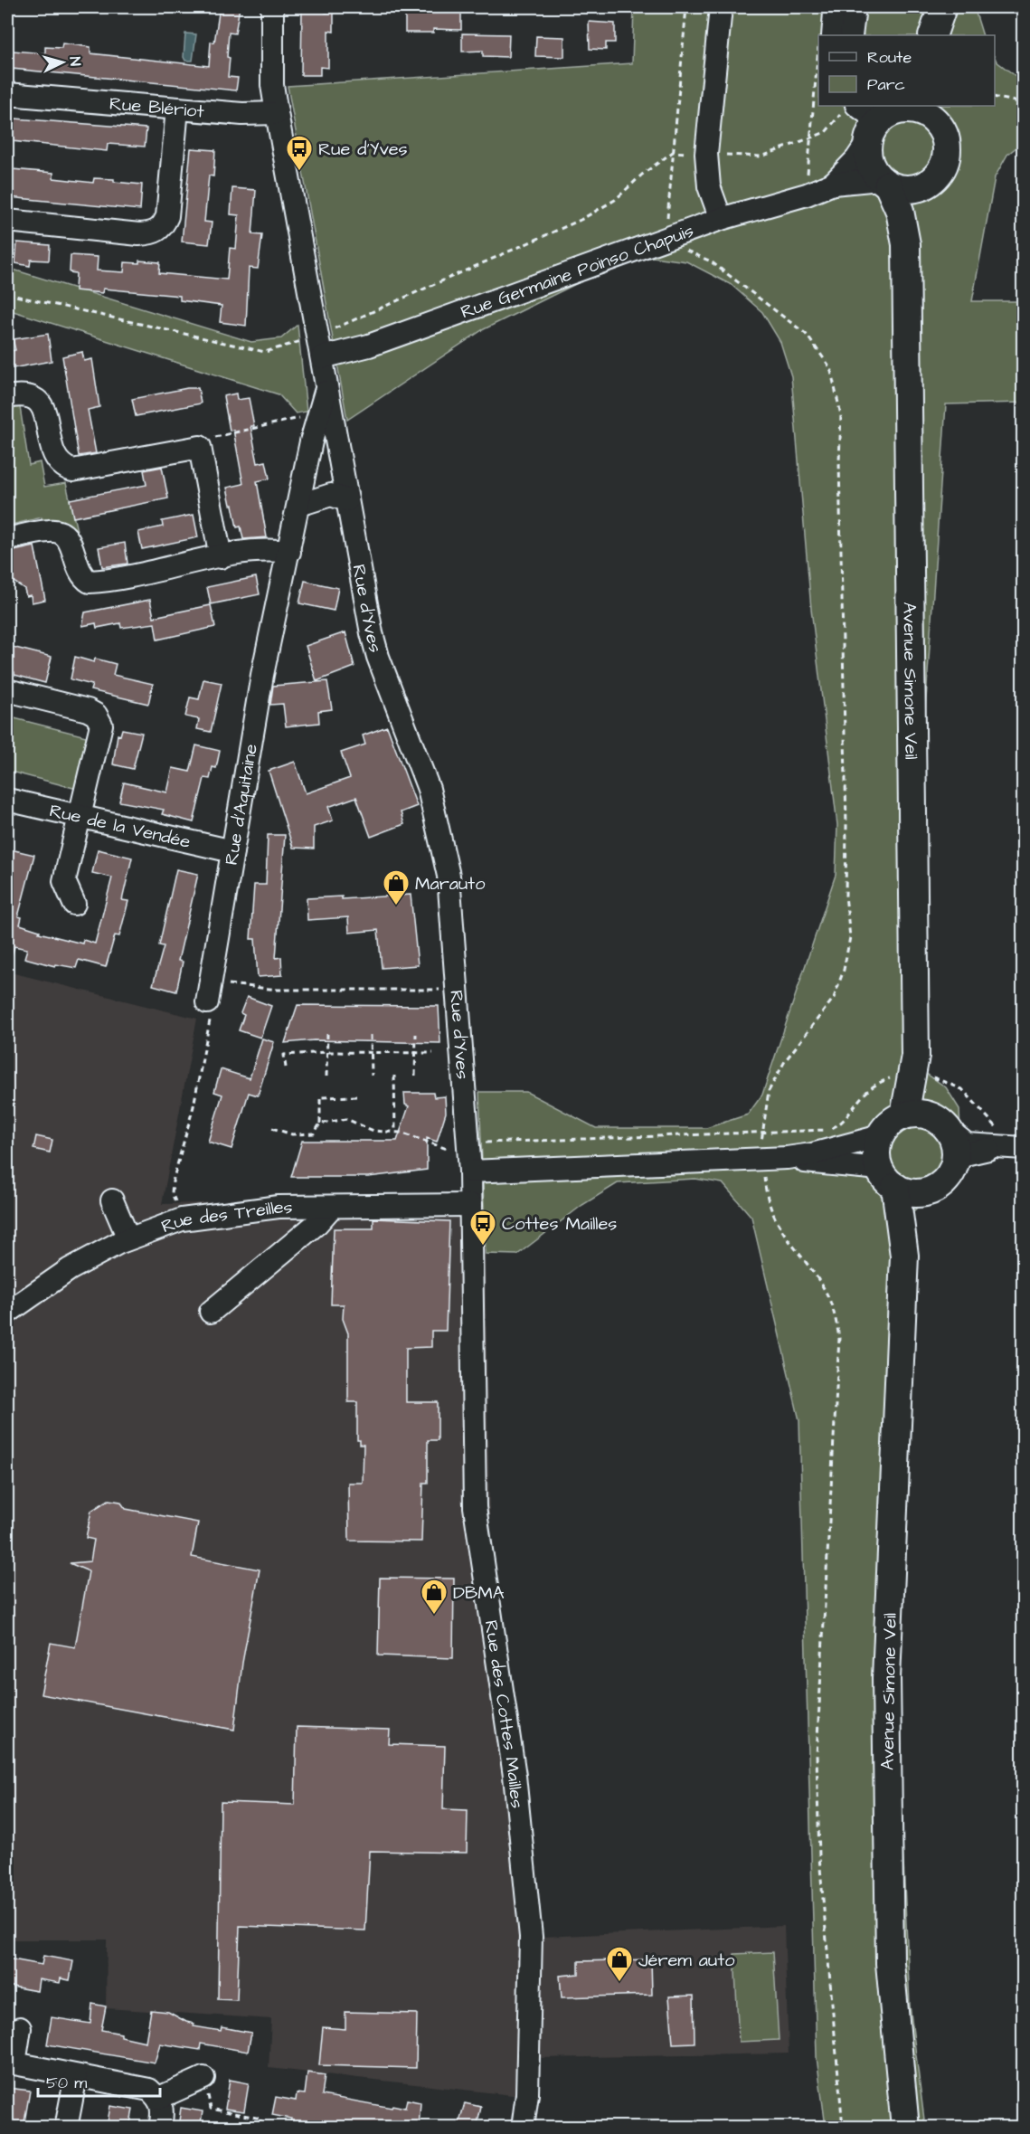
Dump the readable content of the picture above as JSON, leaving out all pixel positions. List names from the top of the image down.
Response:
{
  "streets": {
    "main road": ["Avenue Simone Veil"],
    "street": [
      "Rue Blériot",
      "Rue Germaine Poinso Chapuis",
      "Rue d'Yves",
      "Rue d'Aquitaine",
      "Rue de la Vendée",
      "Rue des Treilles",
      "Rue des Cottes Mailles"
    ]
  },
  "crossings": [
    ["Rue Blériot", "Rue d'Yves"],
    ["Rue Germaine Poinso Chapuis", "Rue d'Yves"],
    ["Rue d'Yves", "Rue d'Aquitaine"],
    ["Rue d'Yves", "Rue des Treilles"],
    ["Rue d'Yves", "Rue des Cottes Mailles"],
    ["Rue d'Aquitaine", "Rue de la Vendée"],
    ["Rue des Treilles", "Rue des Cottes Mailles"]
  ],
  "places": {
    "bus stop": ["Rue d'Yves", "Cottes Mailles"],
    "shop": ["Marauto", "DBMA", "Jérem auto"]
  },
  "legend": ["Route", "Parc"],
  "scale_bar": "50 m",
  "north": "right"
}
